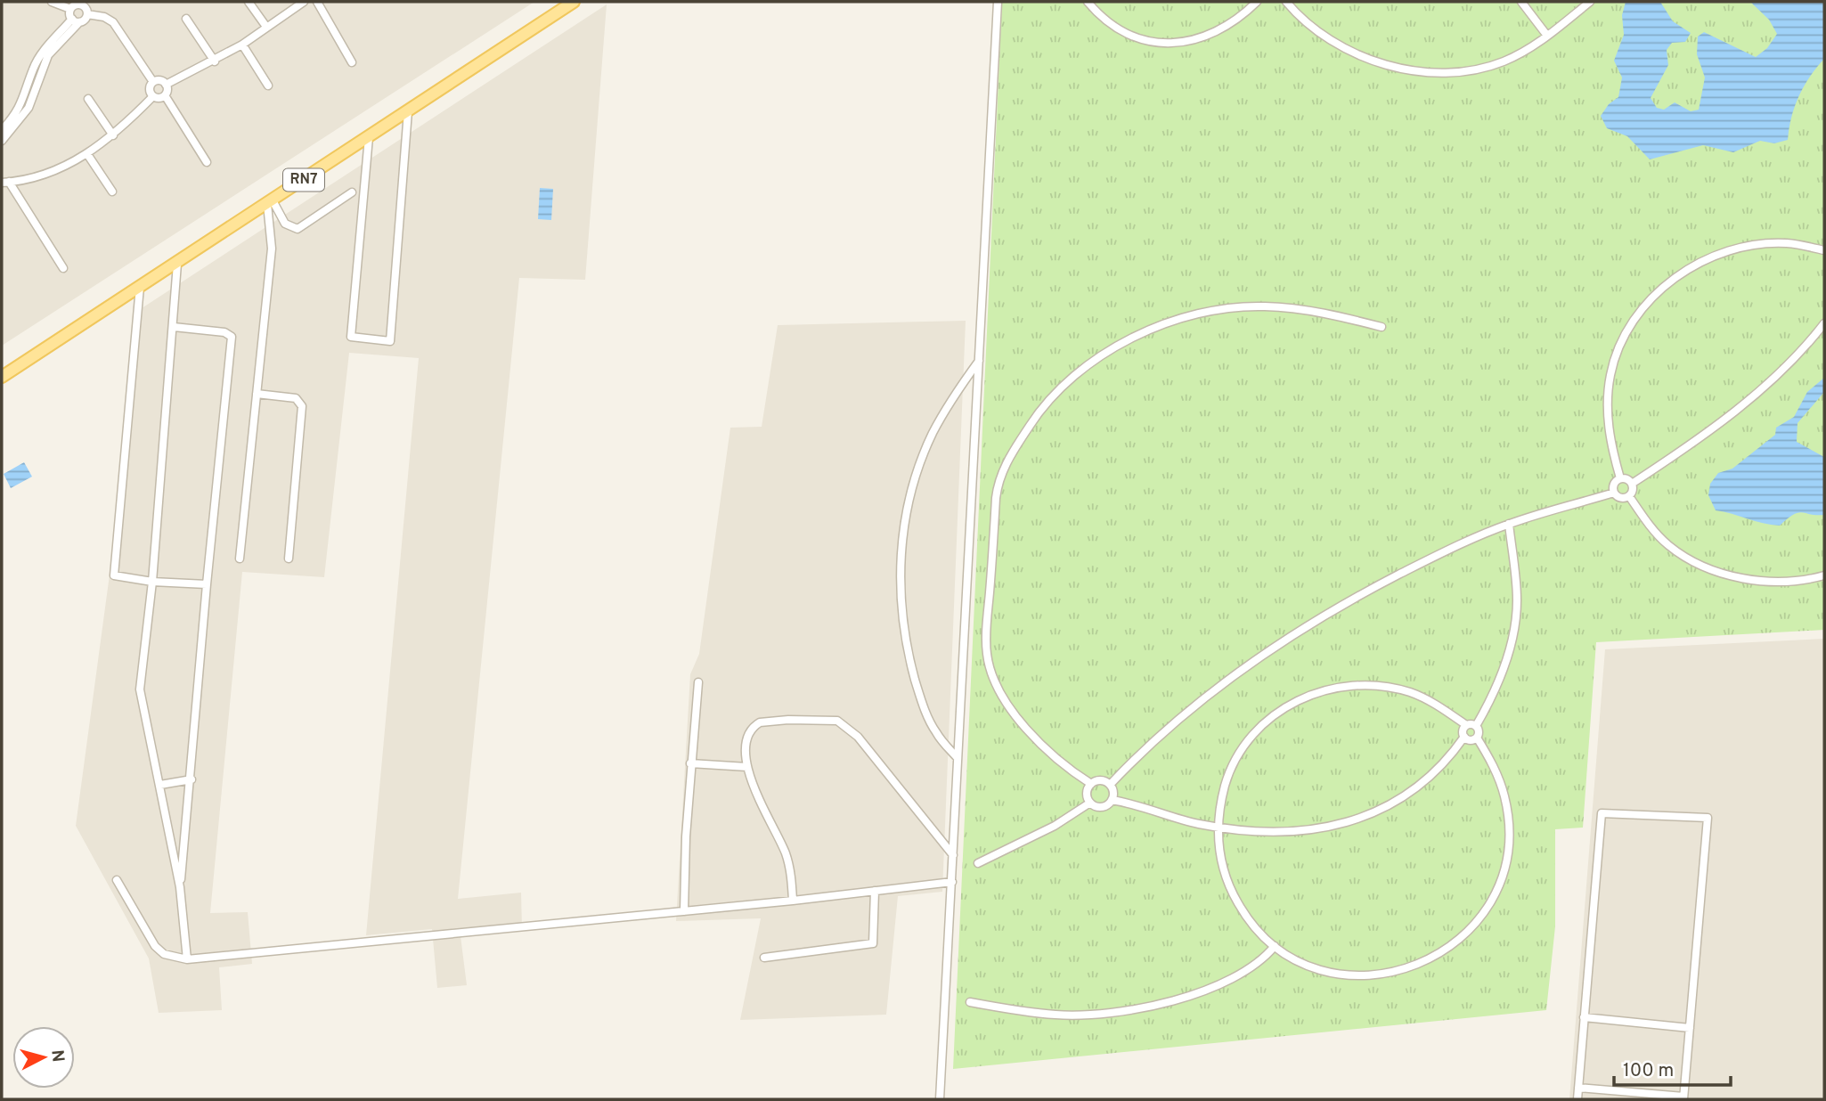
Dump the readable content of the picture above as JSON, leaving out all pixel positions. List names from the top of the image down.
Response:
{
  "streets": {
    "main road": ["RN7"]
  },
  "scale_bar": "100 m",
  "north": "right"
}
